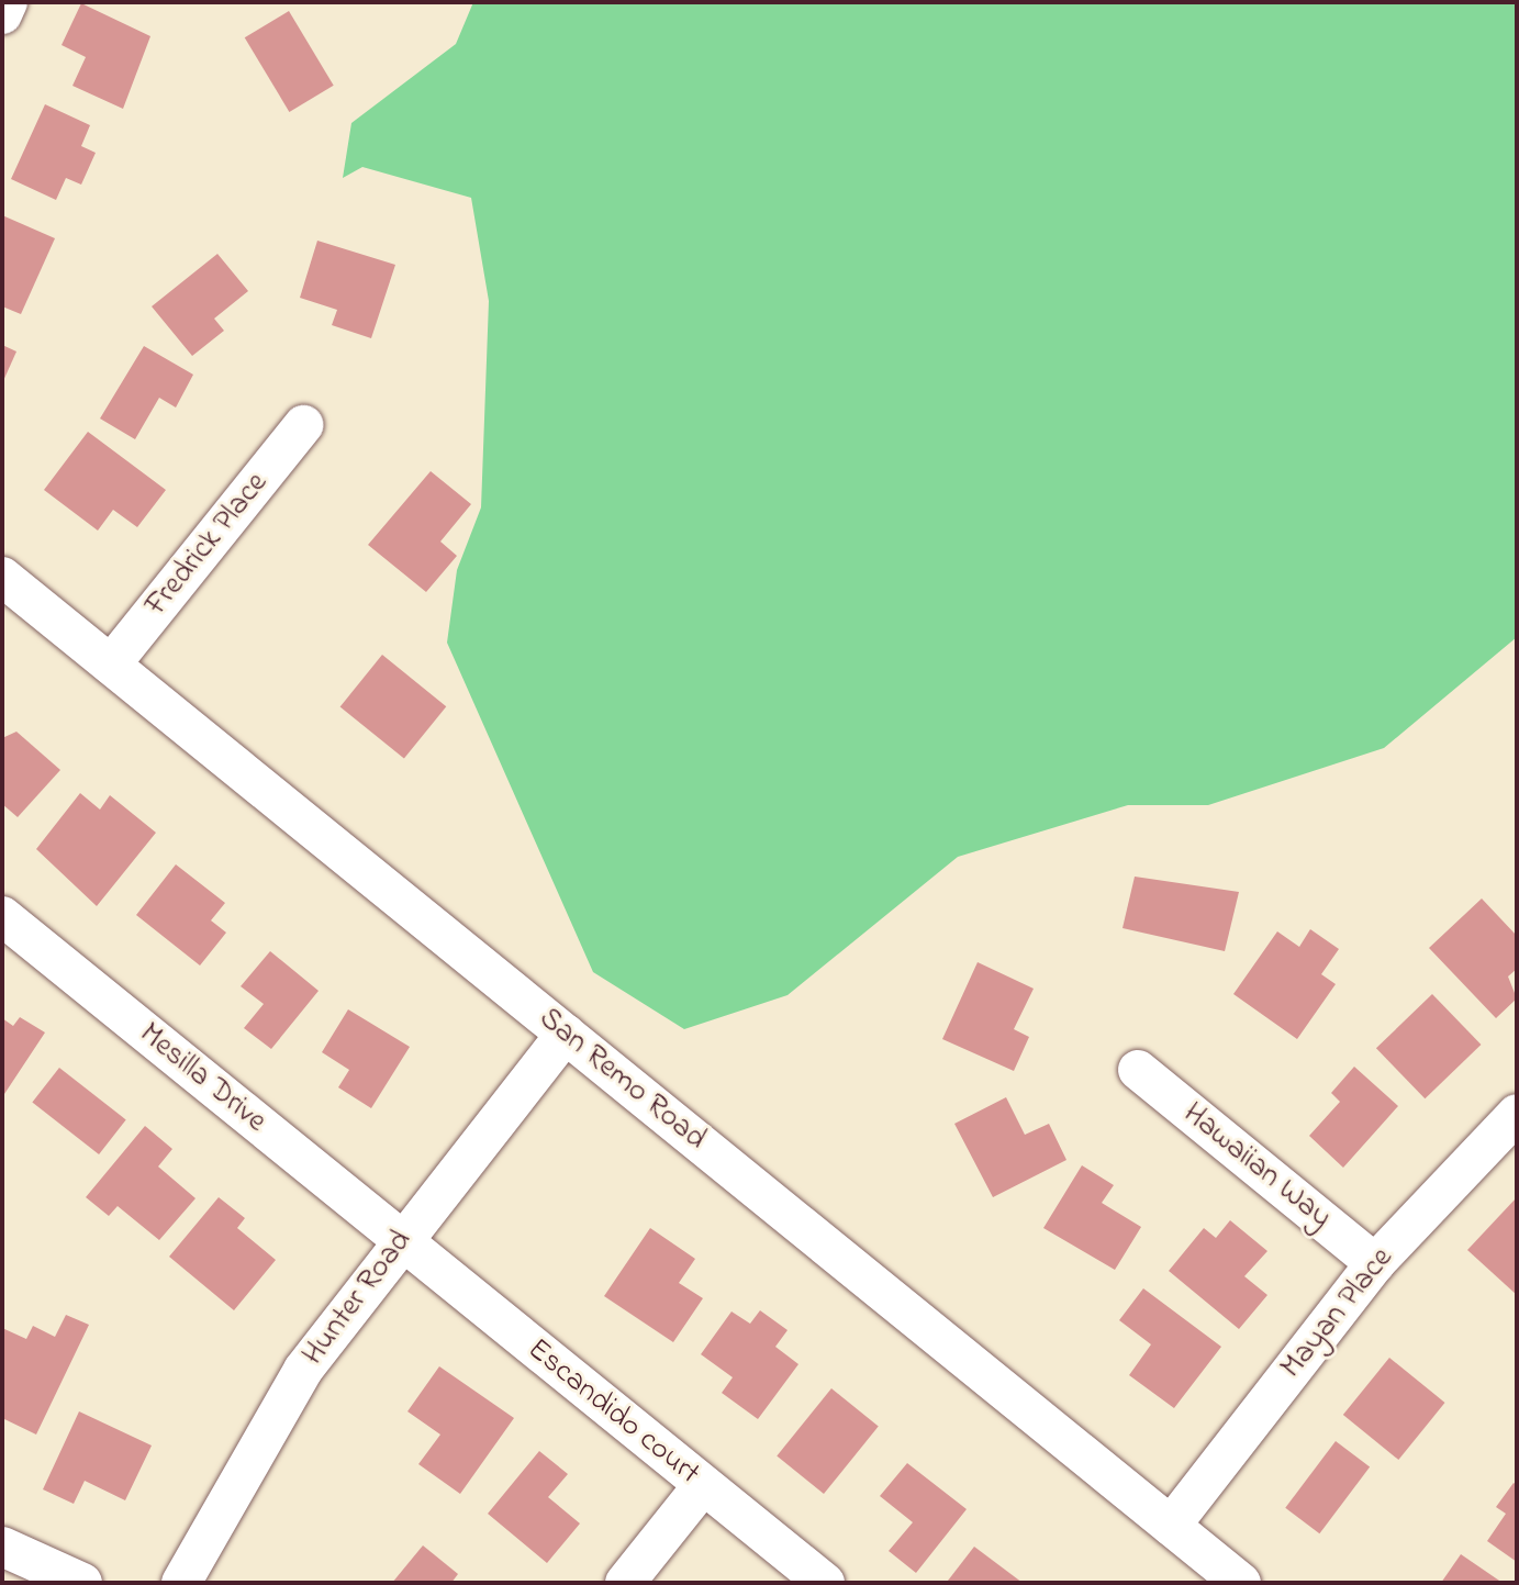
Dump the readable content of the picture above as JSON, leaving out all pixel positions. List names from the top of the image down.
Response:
{
  "streets": {
    "street": [
      "Fredrick Place",
      "Mesilla Drive",
      "San Remo Road",
      "Hawaiian Way",
      "Hunter Road",
      "Mayan Place",
      "Escandido court"
    ]
  },
  "crossings": [
    ["Fredrick Place", "San Remo Road"],
    ["Mesilla Drive", "Hunter Road"],
    ["Mesilla Drive", "Escandido court"],
    ["San Remo Road", "Hunter Road"],
    ["San Remo Road", "Mayan Place"],
    ["Hawaiian Way", "Mayan Place"],
    ["Hunter Road", "Escandido court"]
  ]
}
